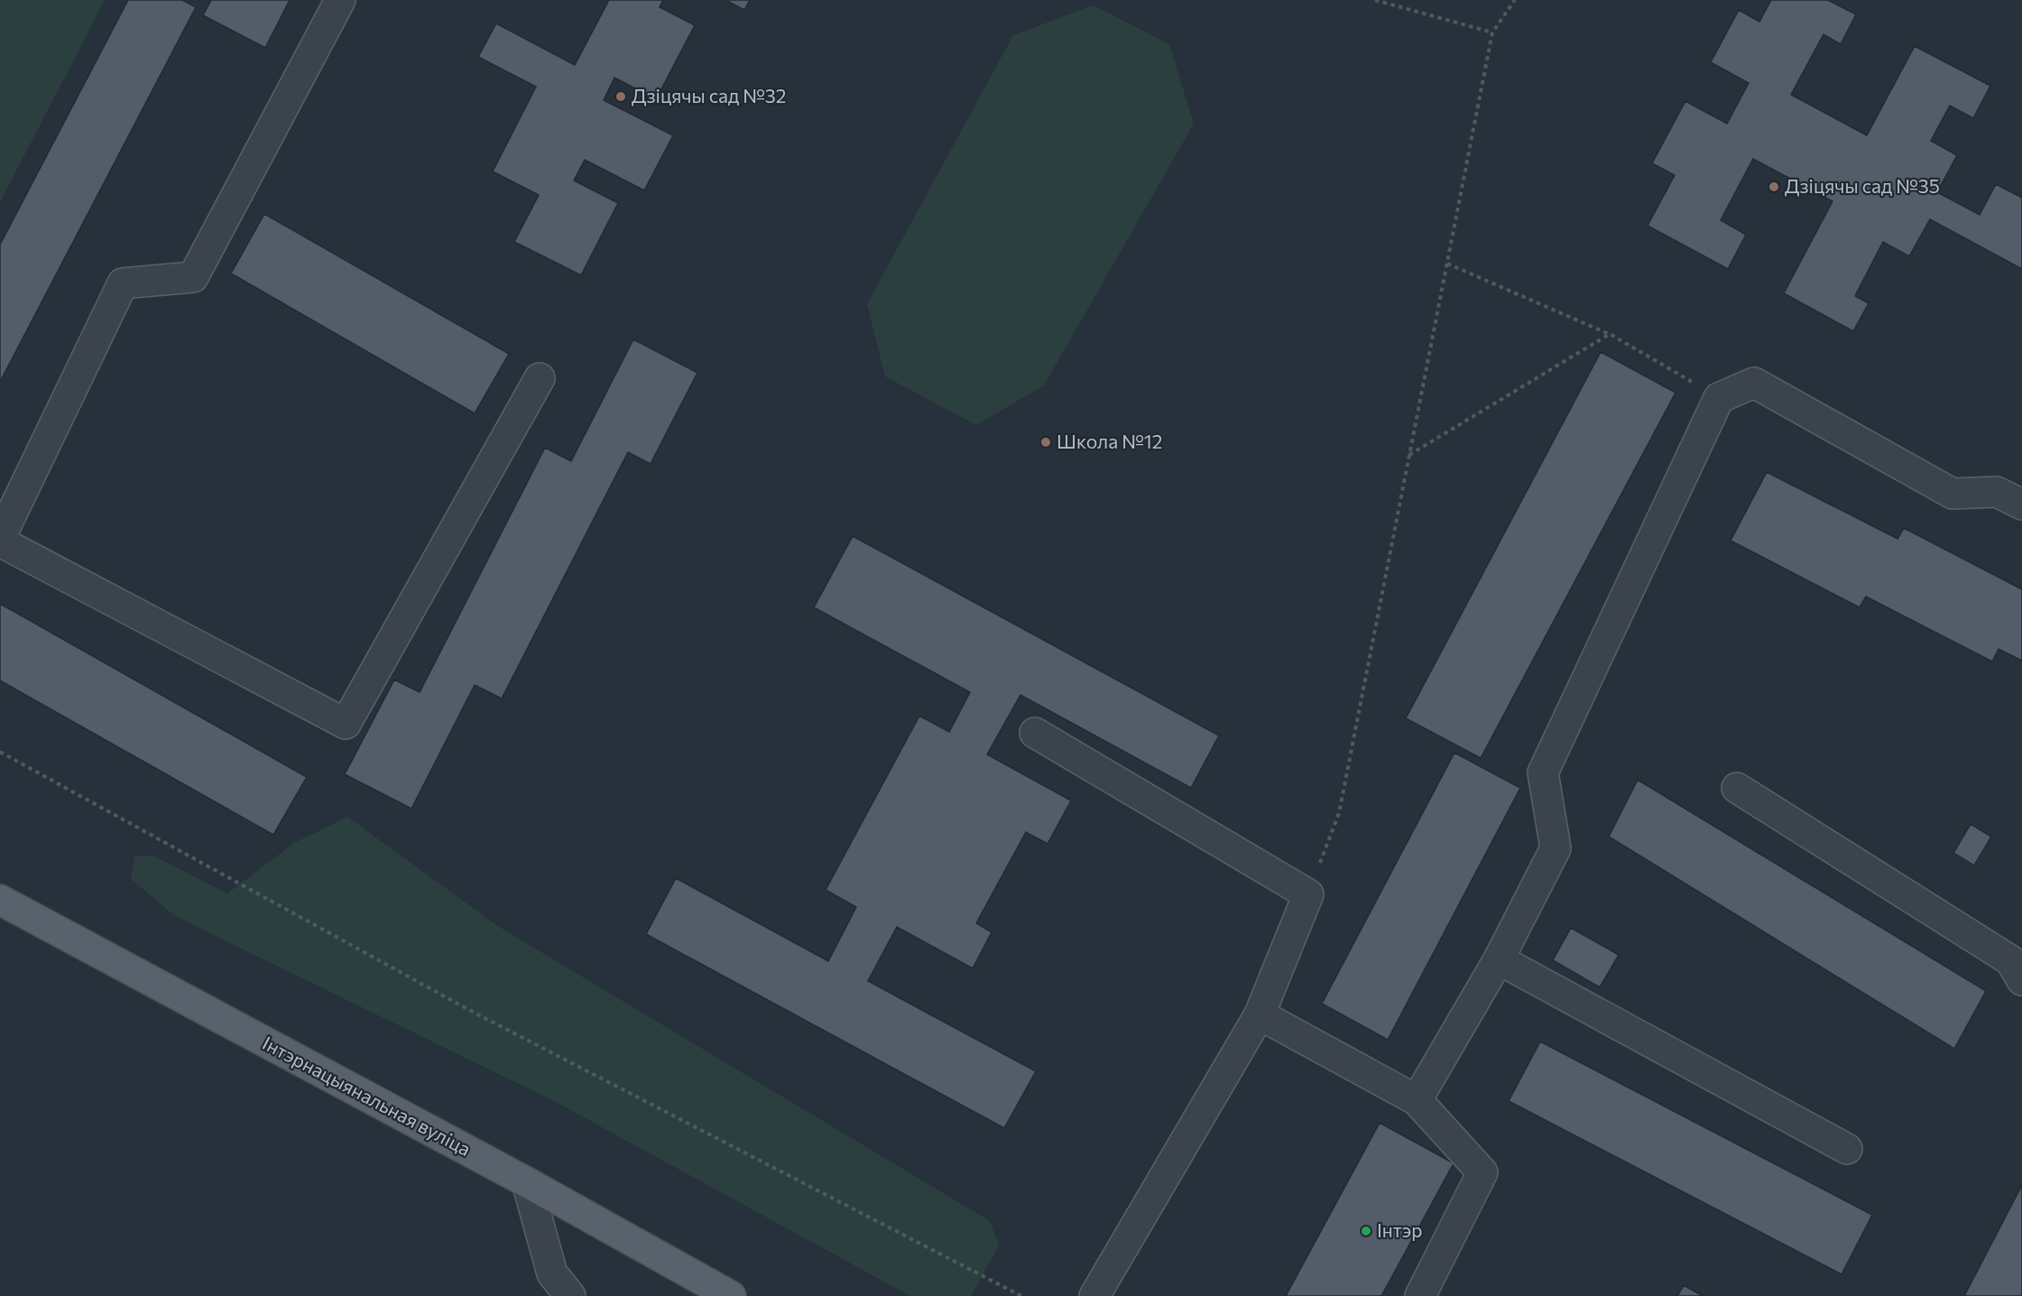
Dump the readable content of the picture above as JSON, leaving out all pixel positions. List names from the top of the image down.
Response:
{
  "streets": {
    "main road": ["Інтэрнацыянальная вуліца"]
  },
  "places": [
    "Дзіцячы сад №32",
    "Дзіцячы сад №35",
    "Школа №12",
    "Інтэр"
  ]
}
